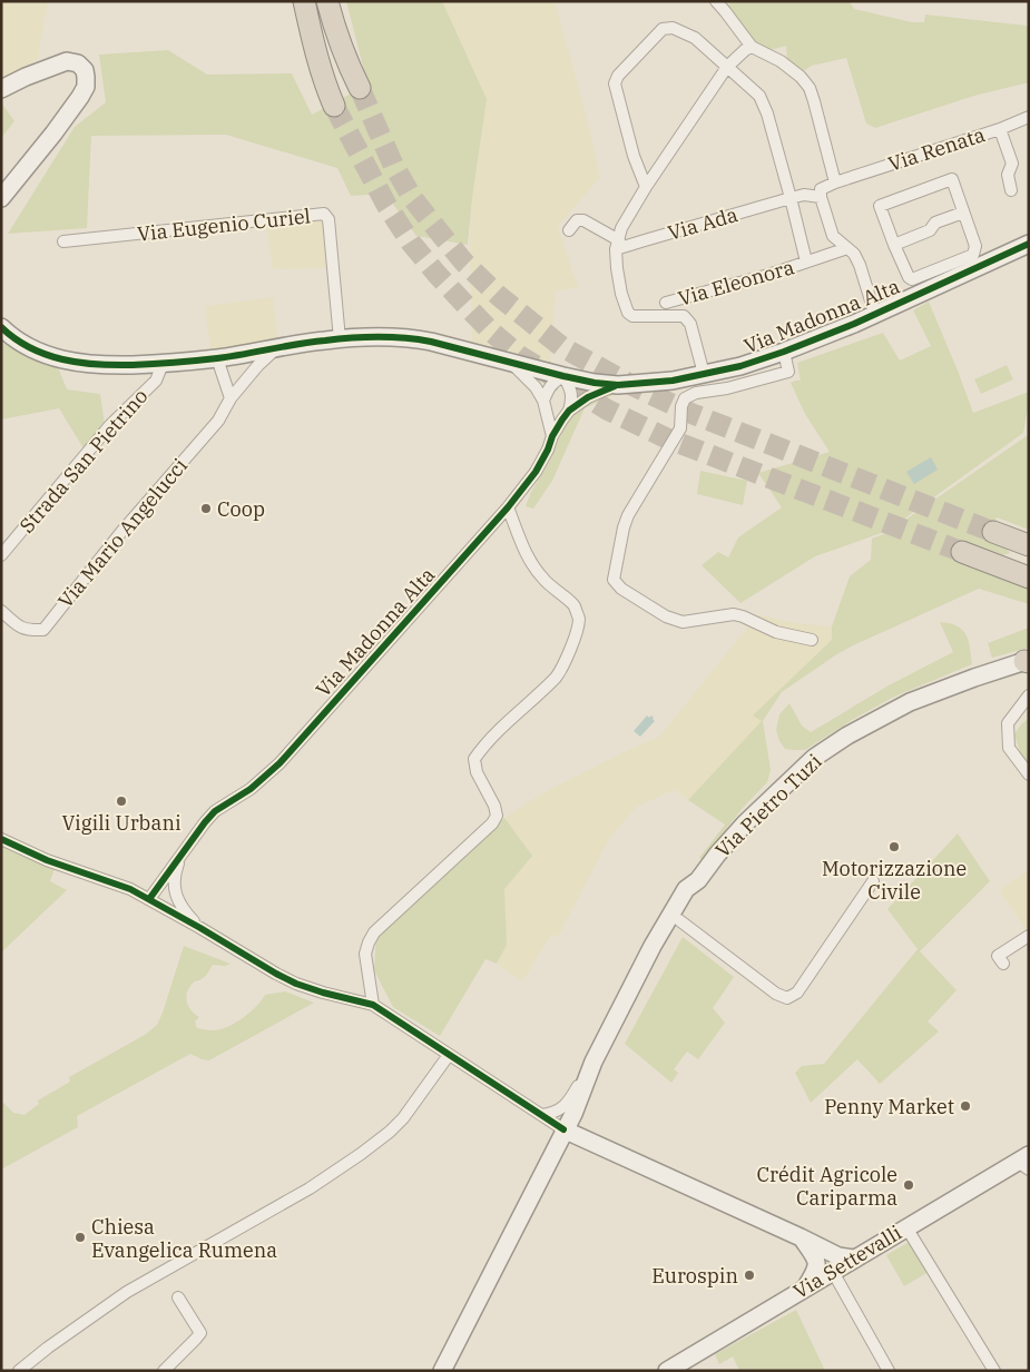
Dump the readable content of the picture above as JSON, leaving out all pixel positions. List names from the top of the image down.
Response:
{
  "streets": {
    "main road": ["Via Madonna Alta", "Via Pietro Tuzi", "Via Settevalli"],
    "street": [
      "Via Renata",
      "Via Ada",
      "Via Eugenio Curiel",
      "Via Eleonora",
      "Strada San Pietrino",
      "Via Mario Angelucci"
    ]
  },
  "crossings": [
    ["Via Renata", "Via Ada"],
    ["Via Ada", "Via Eleonora"],
    ["Via Eugenio Curiel", "Via Madonna Alta"],
    ["Via Madonna Alta", "Strada San Pietrino"],
    ["Via Madonna Alta", "Via Mario Angelucci"]
  ],
  "places": [
    "Coop",
    "Vigili Urbani",
    "Motorizzazione Civile",
    "Penny Market",
    "Crédit Agricole Cariparma",
    "Chiesa Evangelica Rumena",
    "Eurospin"
  ]
}
